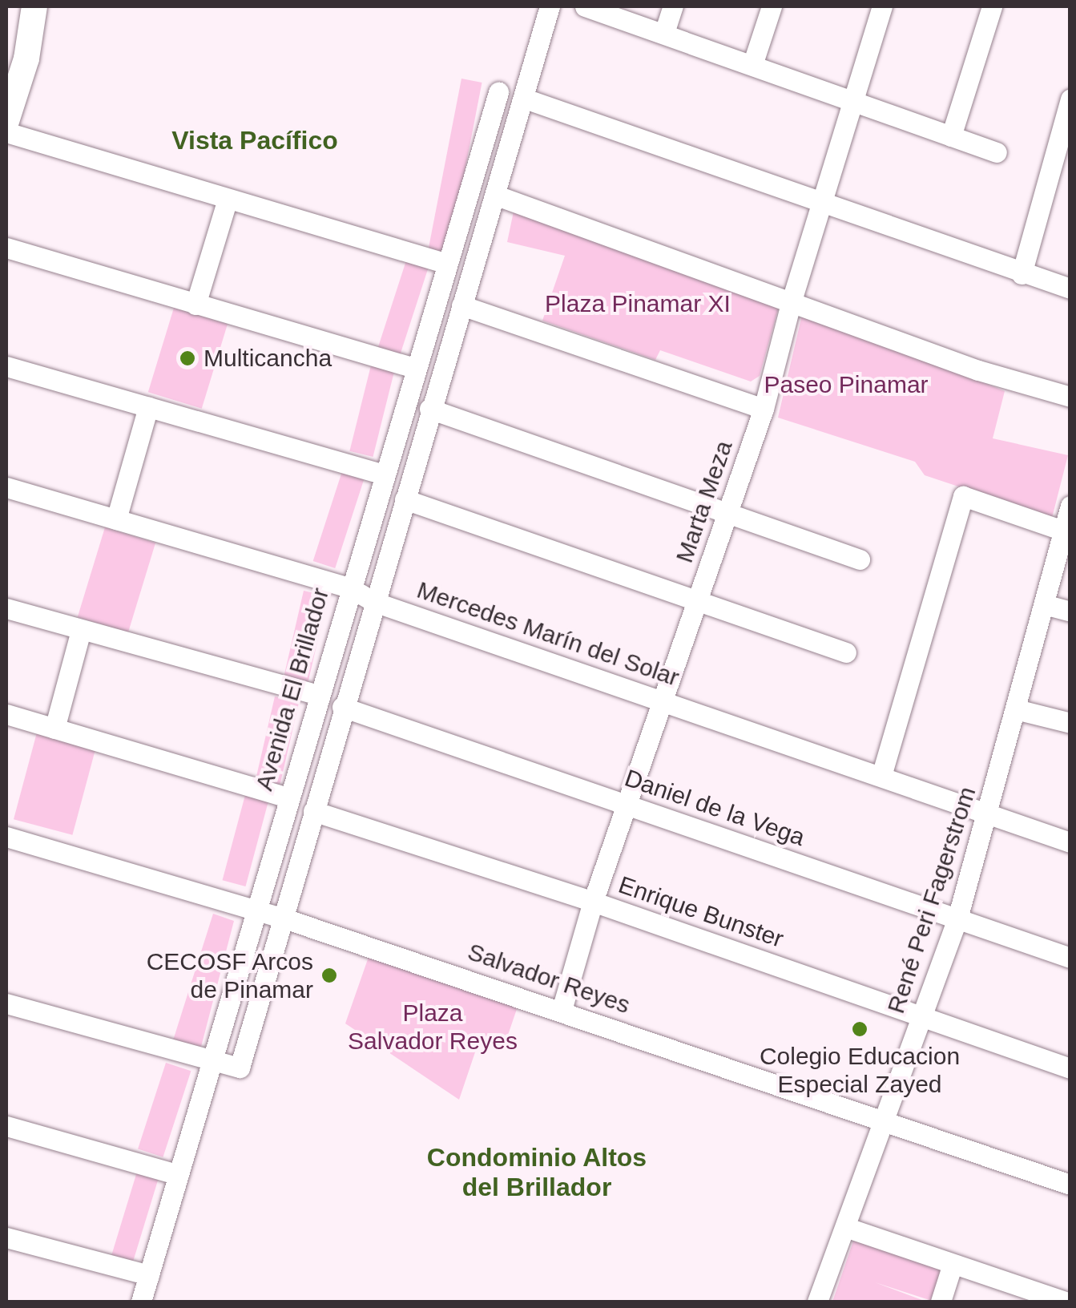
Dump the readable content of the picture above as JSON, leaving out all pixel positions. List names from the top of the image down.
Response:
{
  "streets": {
    "street": [
      "Marta Meza",
      "Mercedes Marín del Solar",
      "Avenida El Brillador",
      "Daniel de la Vega",
      "René Peri Fagerstrom",
      "Enrique Bunster",
      "Salvador Reyes"
    ]
  },
  "crossings": [
    ["Marta Meza", "Mercedes Marín del Solar"],
    ["Marta Meza", "Daniel de la Vega"],
    ["Marta Meza", "Enrique Bunster"],
    ["Marta Meza", "Salvador Reyes"],
    ["Mercedes Marín del Solar", "Avenida El Brillador"],
    ["Mercedes Marín del Solar", "René Peri Fagerstrom"],
    ["Avenida El Brillador", "Salvador Reyes"],
    ["Daniel de la Vega", "René Peri Fagerstrom"],
    ["René Peri Fagerstrom", "Enrique Bunster"],
    ["René Peri Fagerstrom", "Salvador Reyes"]
  ],
  "districts": ["Vista Pacífico", "Condominio Altos del Brillador"],
  "parks": ["Plaza Pinamar XI", "Paseo Pinamar", "Plaza Salvador Reyes"],
  "places": ["Multicancha", "CECOSF Arcos de Pinamar", "Colegio Educacion Especial Zayed"]
}
